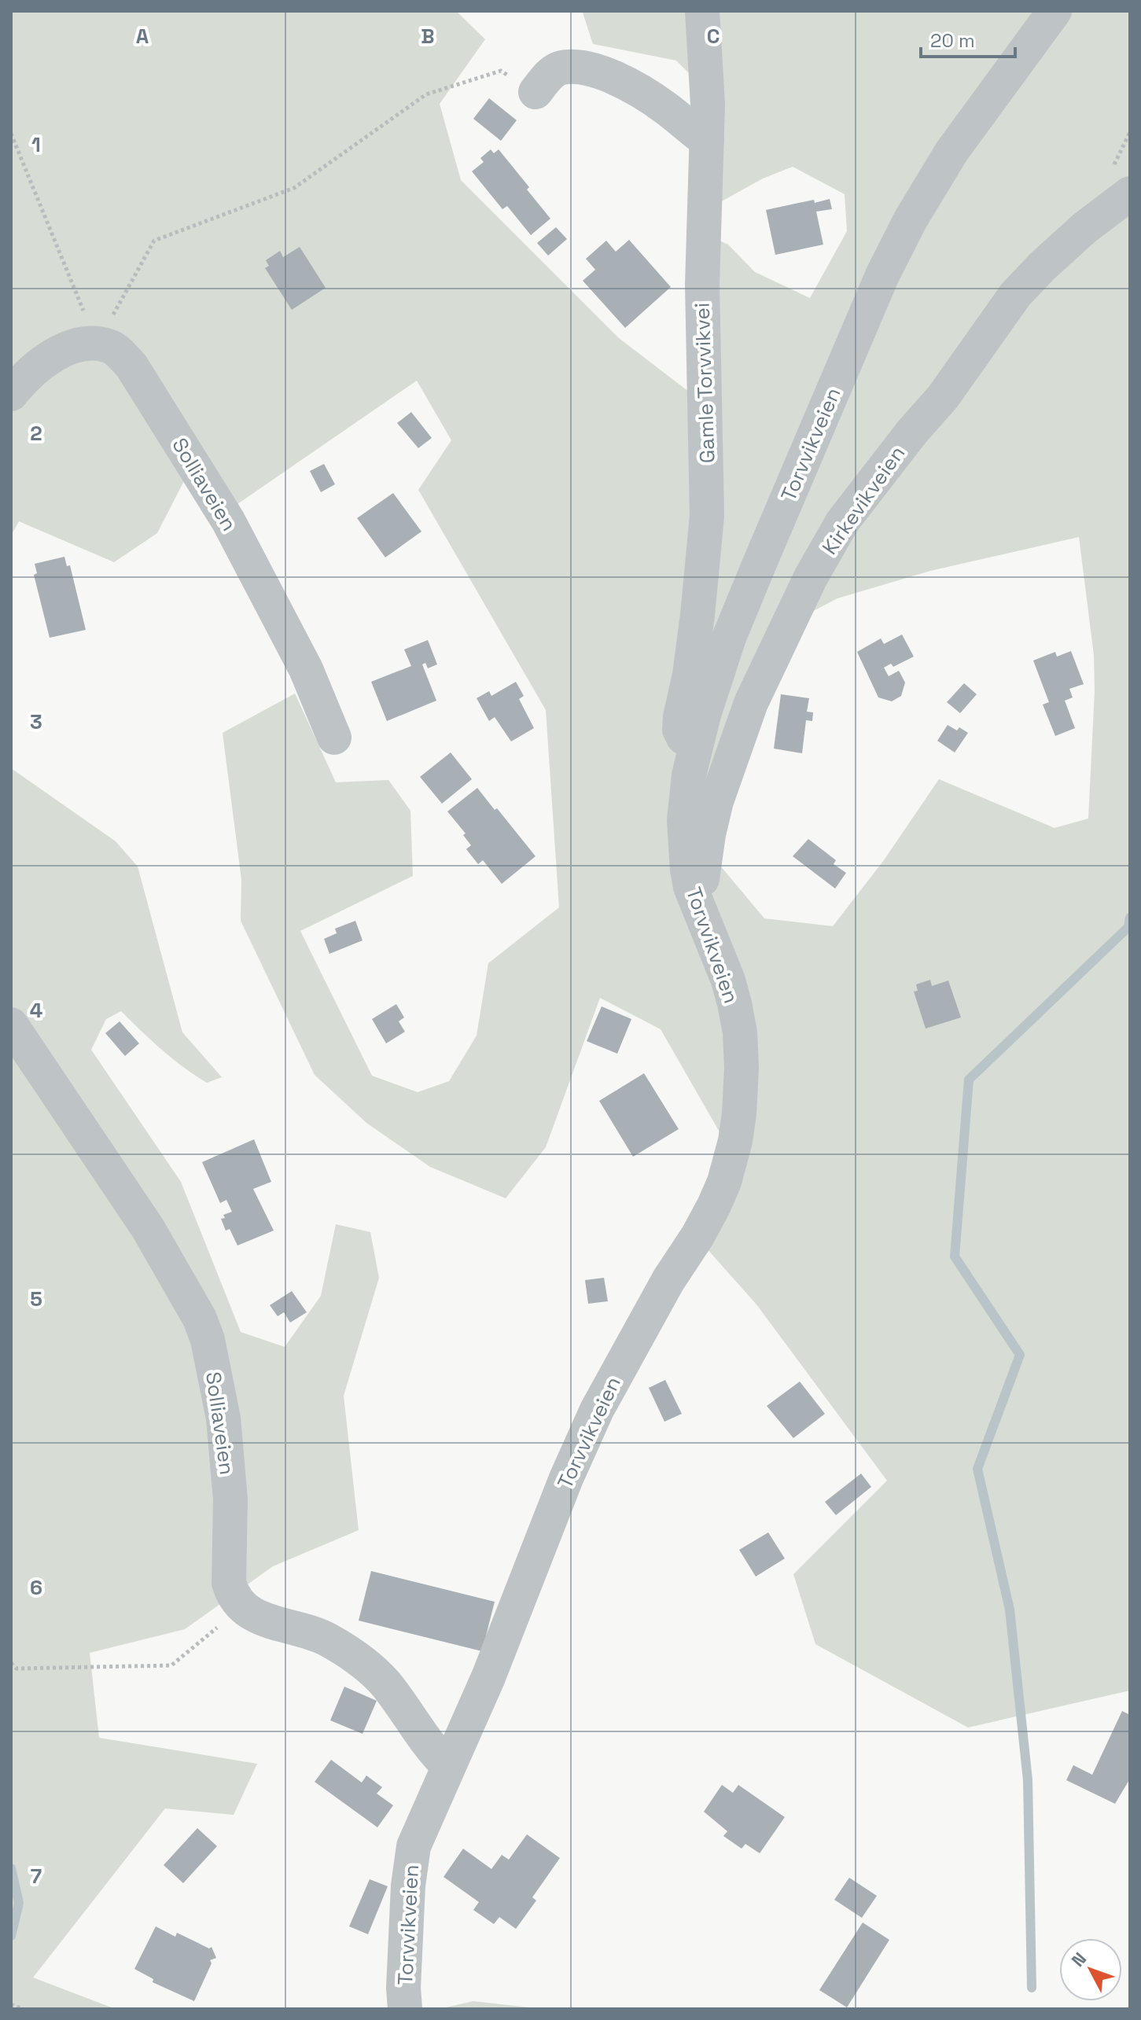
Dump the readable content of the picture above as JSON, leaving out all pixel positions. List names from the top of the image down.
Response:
{
  "streets": {
    "street": [
      "Gamle Torvvikvei",
      "Torvvikveien",
      "Solliaveien",
      "Kirkevikveien"
    ]
  },
  "crossings": [
    ["Gamle Torvvikvei", "Torvvikveien"],
    ["Torvvikveien", "Kirkevikveien"]
  ],
  "scale_bar": "20 m",
  "north": "top left",
  "grid": {
    "columns": ["A", "B", "C"],
    "rows": [
      "1",
      "2",
      "3",
      "4",
      "5",
      "6",
      "7"
    ]
  }
}
